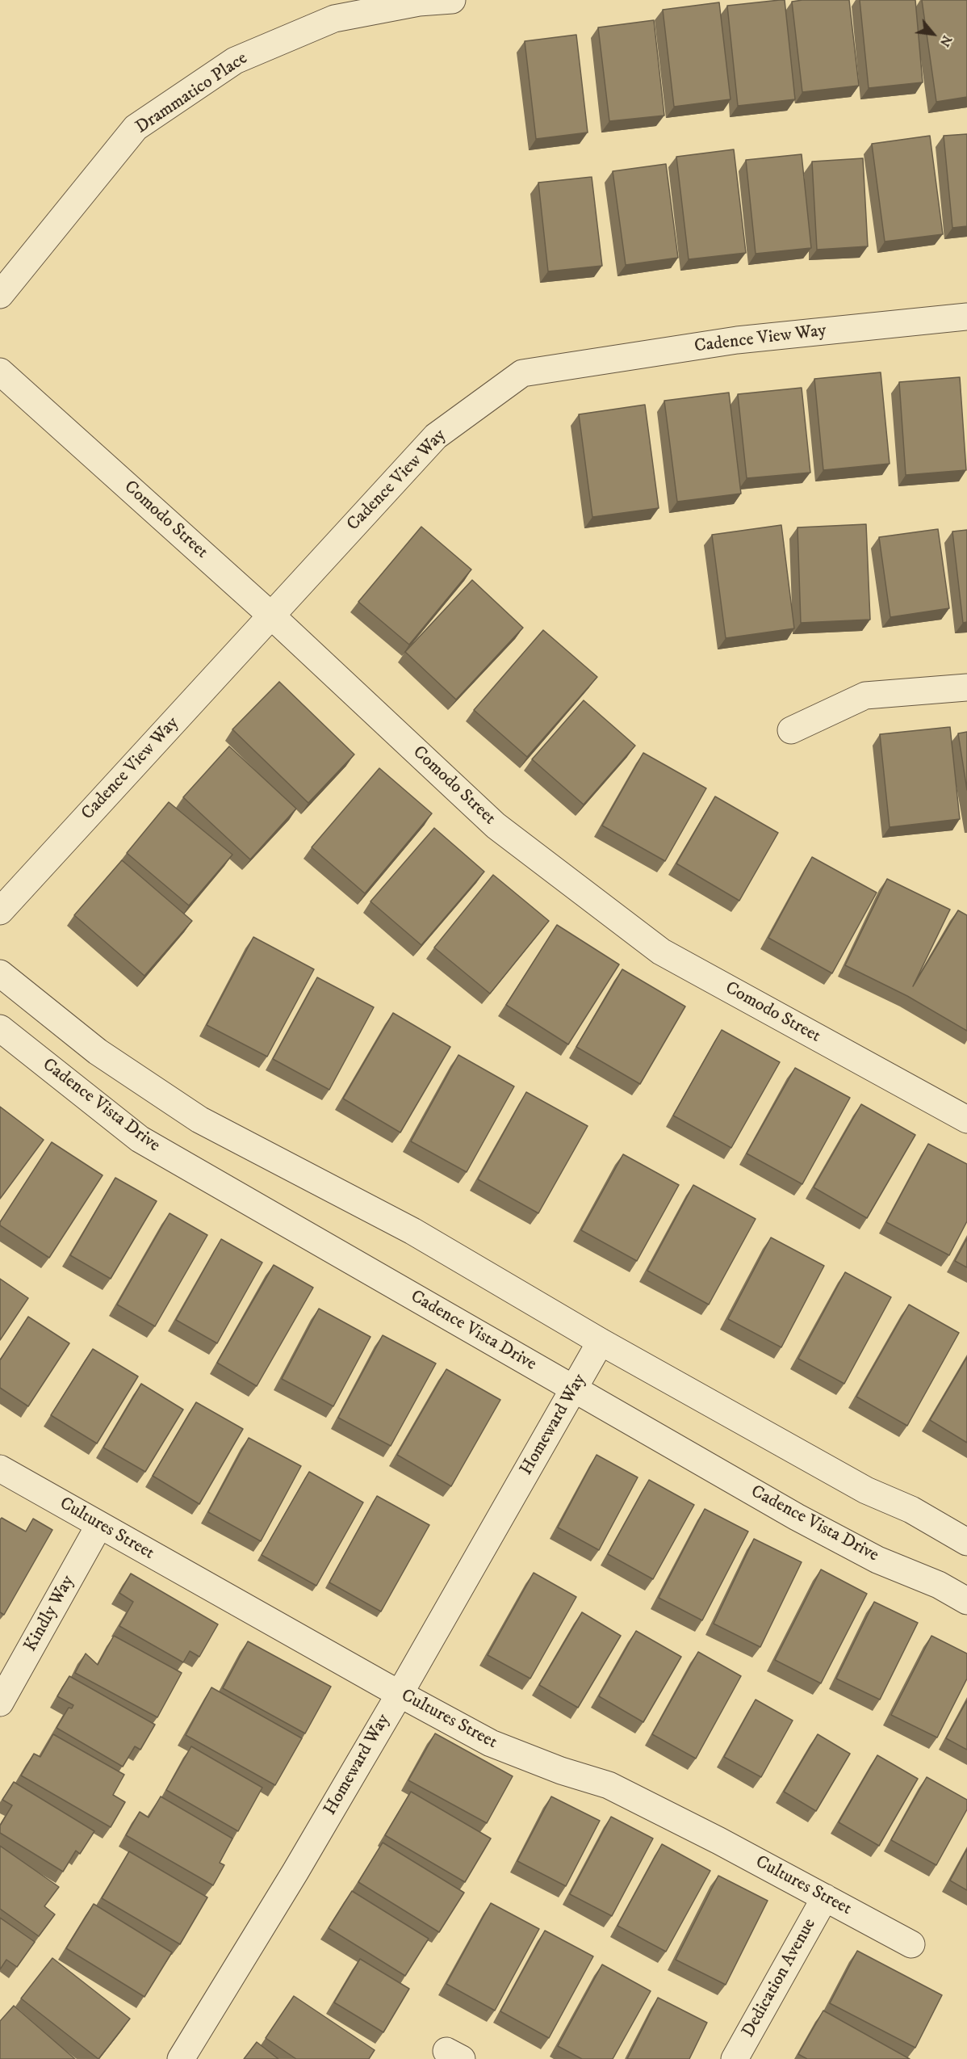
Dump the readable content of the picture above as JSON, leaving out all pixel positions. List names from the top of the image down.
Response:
{
  "streets": {
    "street": [
      "Drammatico Place",
      "Cadence View Way",
      "Comodo Street",
      "Cadence Vista Drive",
      "Homeward Way",
      "Cultures Street",
      "Kindly Way",
      "Dedication Avenue"
    ]
  },
  "crossings": [
    ["Cadence View Way", "Comodo Street"],
    ["Cadence Vista Drive", "Homeward Way"],
    ["Homeward Way", "Cultures Street"],
    ["Cultures Street", "Kindly Way"],
    ["Cultures Street", "Dedication Avenue"]
  ],
  "north": "bottom right"
}
